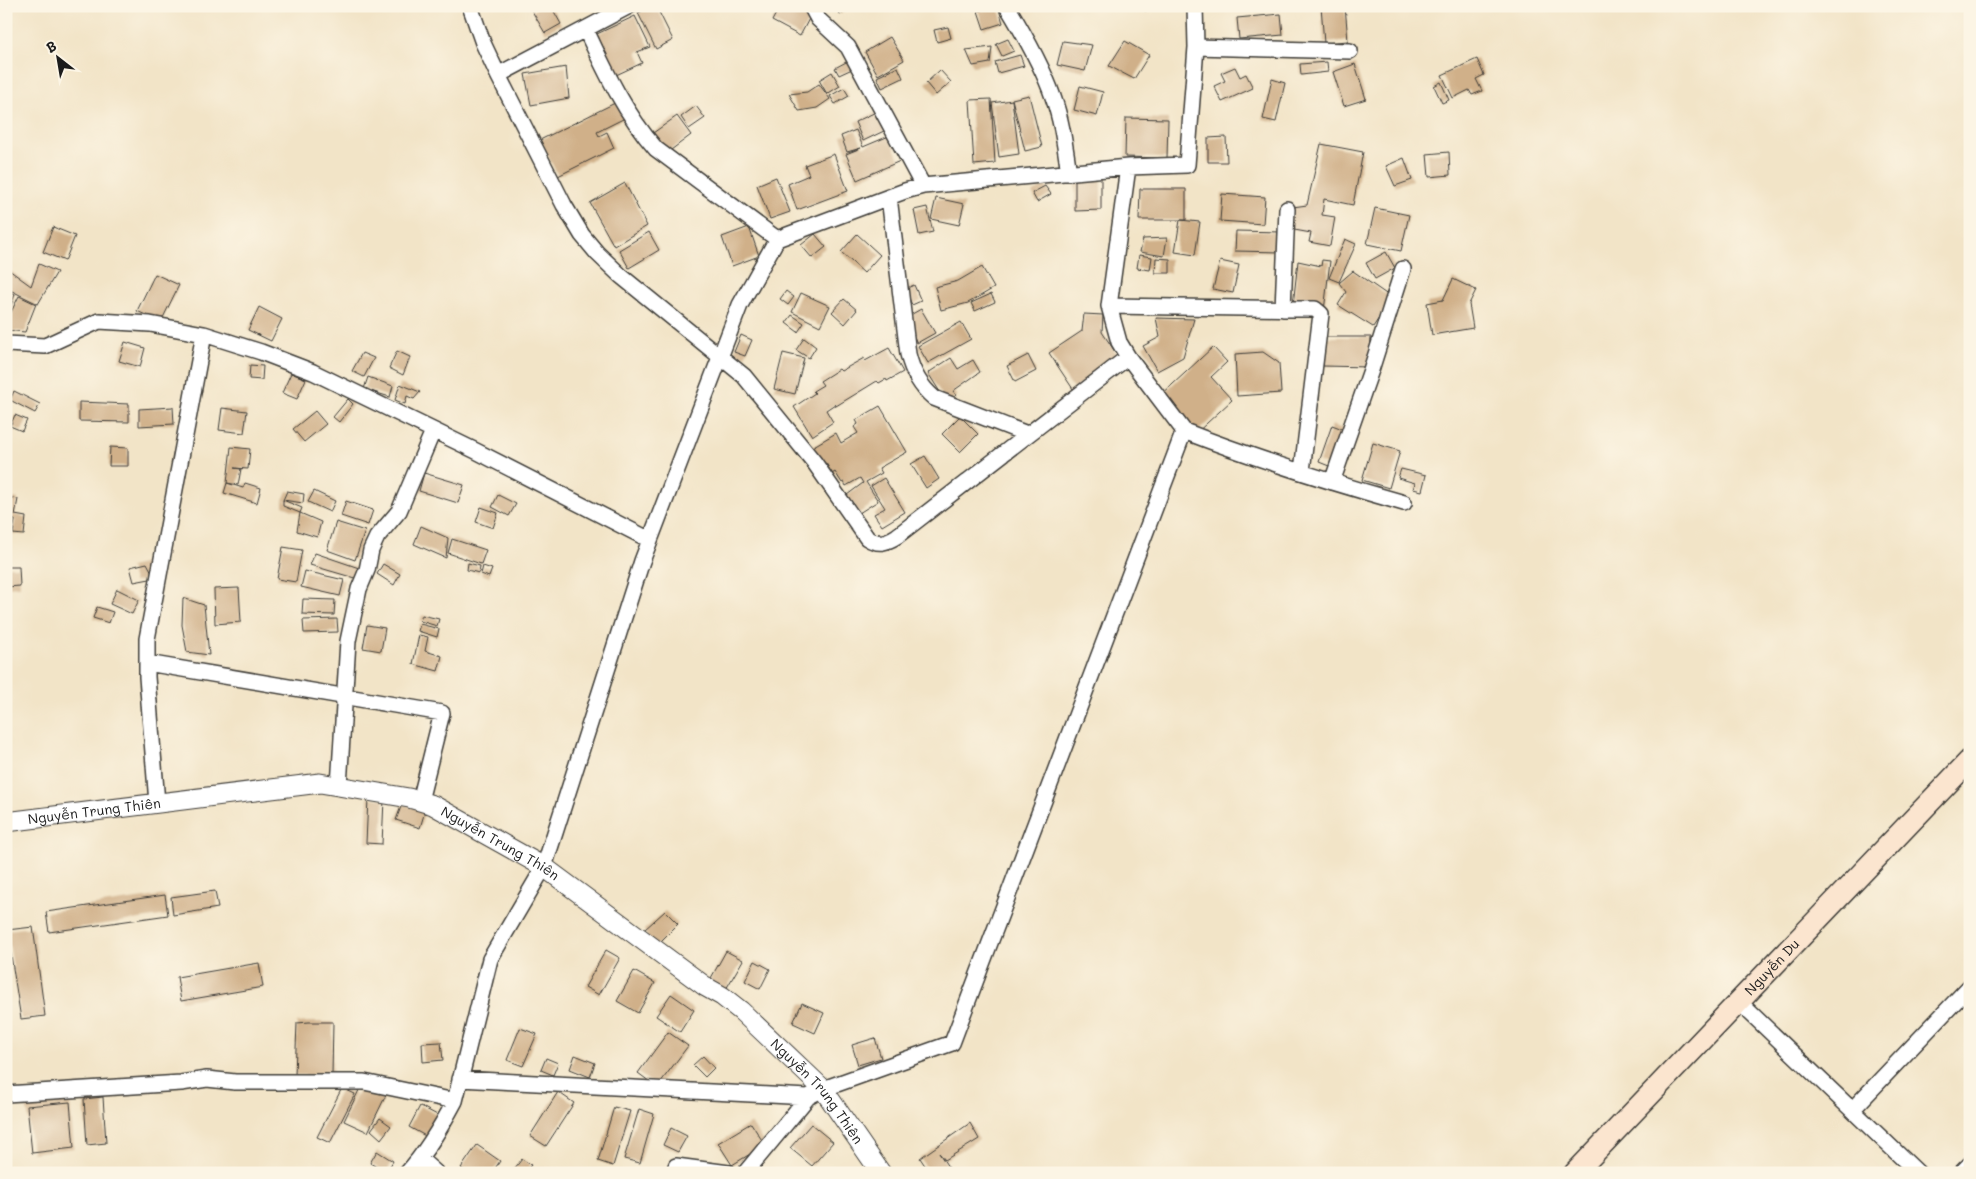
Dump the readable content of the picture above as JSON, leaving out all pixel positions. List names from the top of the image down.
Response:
{
  "streets": {
    "main road": ["Nguyễn Du"],
    "street": ["Nguyễn Trung Thiên"]
  },
  "north": "top left"
}
